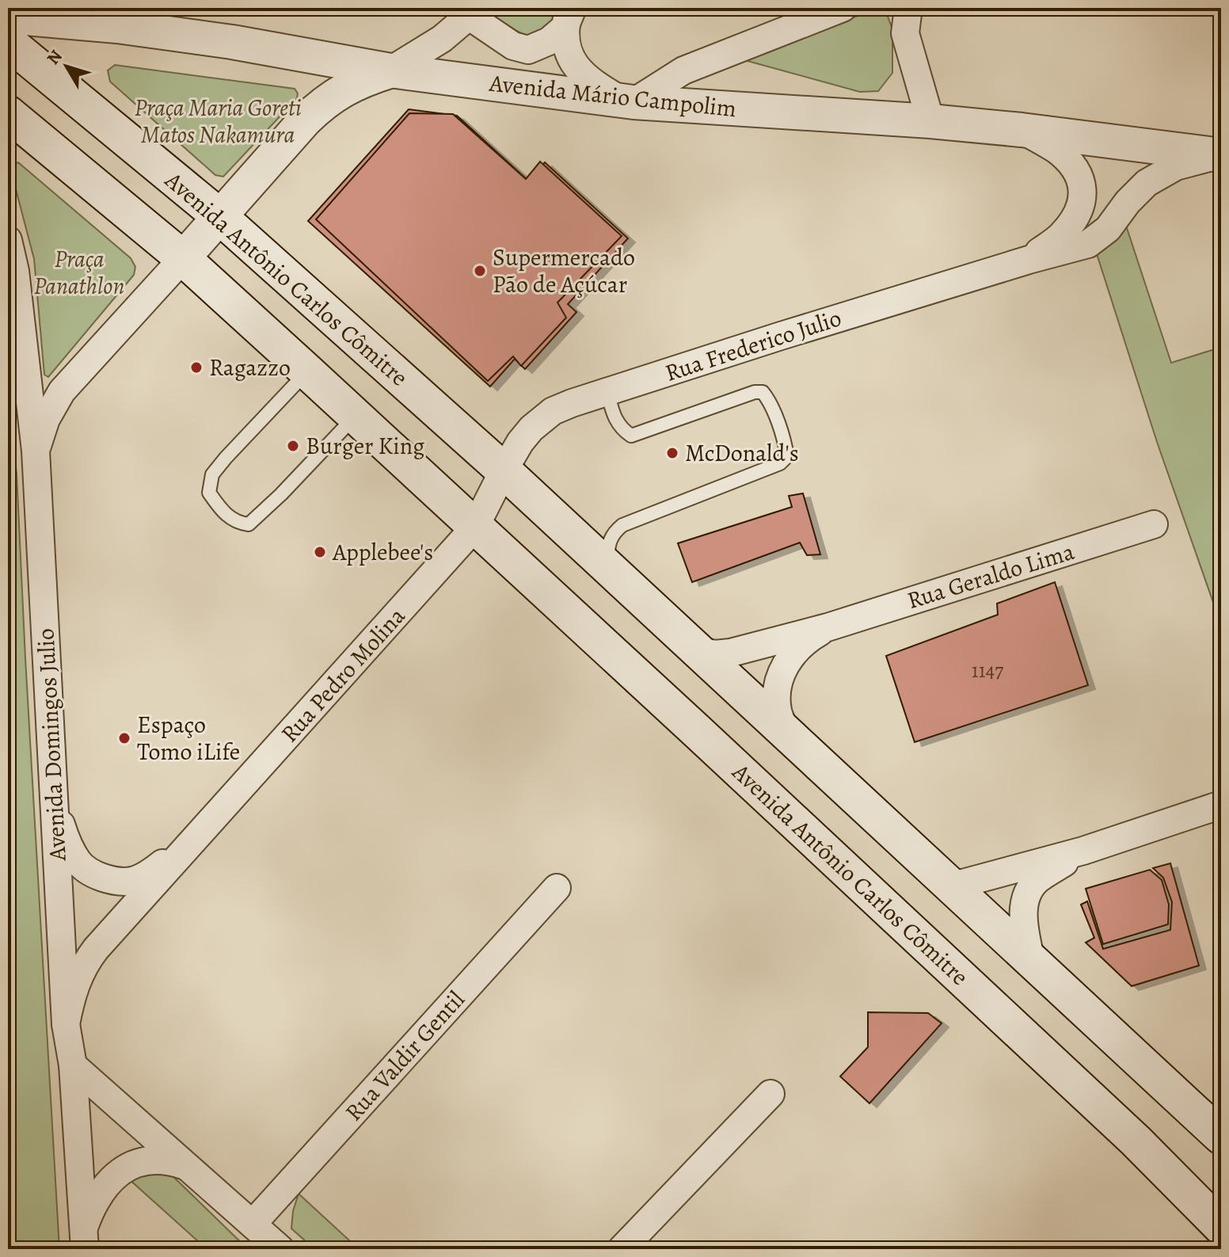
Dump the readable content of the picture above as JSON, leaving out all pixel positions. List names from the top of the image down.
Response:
{
  "streets": {
    "main road": ["Avenida Antônio Carlos Cômitre"],
    "street": [
      "Avenida Mário Campolim",
      "Rua Frederico Julio",
      "Rua Geraldo Lima",
      "Rua Pedro Molina",
      "Avenida Domingos Julio",
      "Rua Valdir Gentil"
    ]
  },
  "crossings": [
    ["Avenida Mário Campolim", "Rua Frederico Julio"],
    ["Avenida Antônio Carlos Cômitre", "Rua Frederico Julio"],
    ["Avenida Antônio Carlos Cômitre", "Rua Geraldo Lima"],
    ["Avenida Antônio Carlos Cômitre", "Rua Pedro Molina"],
    ["Rua Pedro Molina", "Avenida Domingos Julio"]
  ],
  "parks": ["Praça Maria Goreti Matos Nakamura", "Praça Panathlon"],
  "places": [
    "Supermercado Pão de Açúcar",
    "Ragazzo",
    "Burger King",
    "McDonald's",
    "Applebee's",
    "Espaço Tomo iLife"
  ],
  "house_numbers": ["1147"],
  "north": "top left"
}
